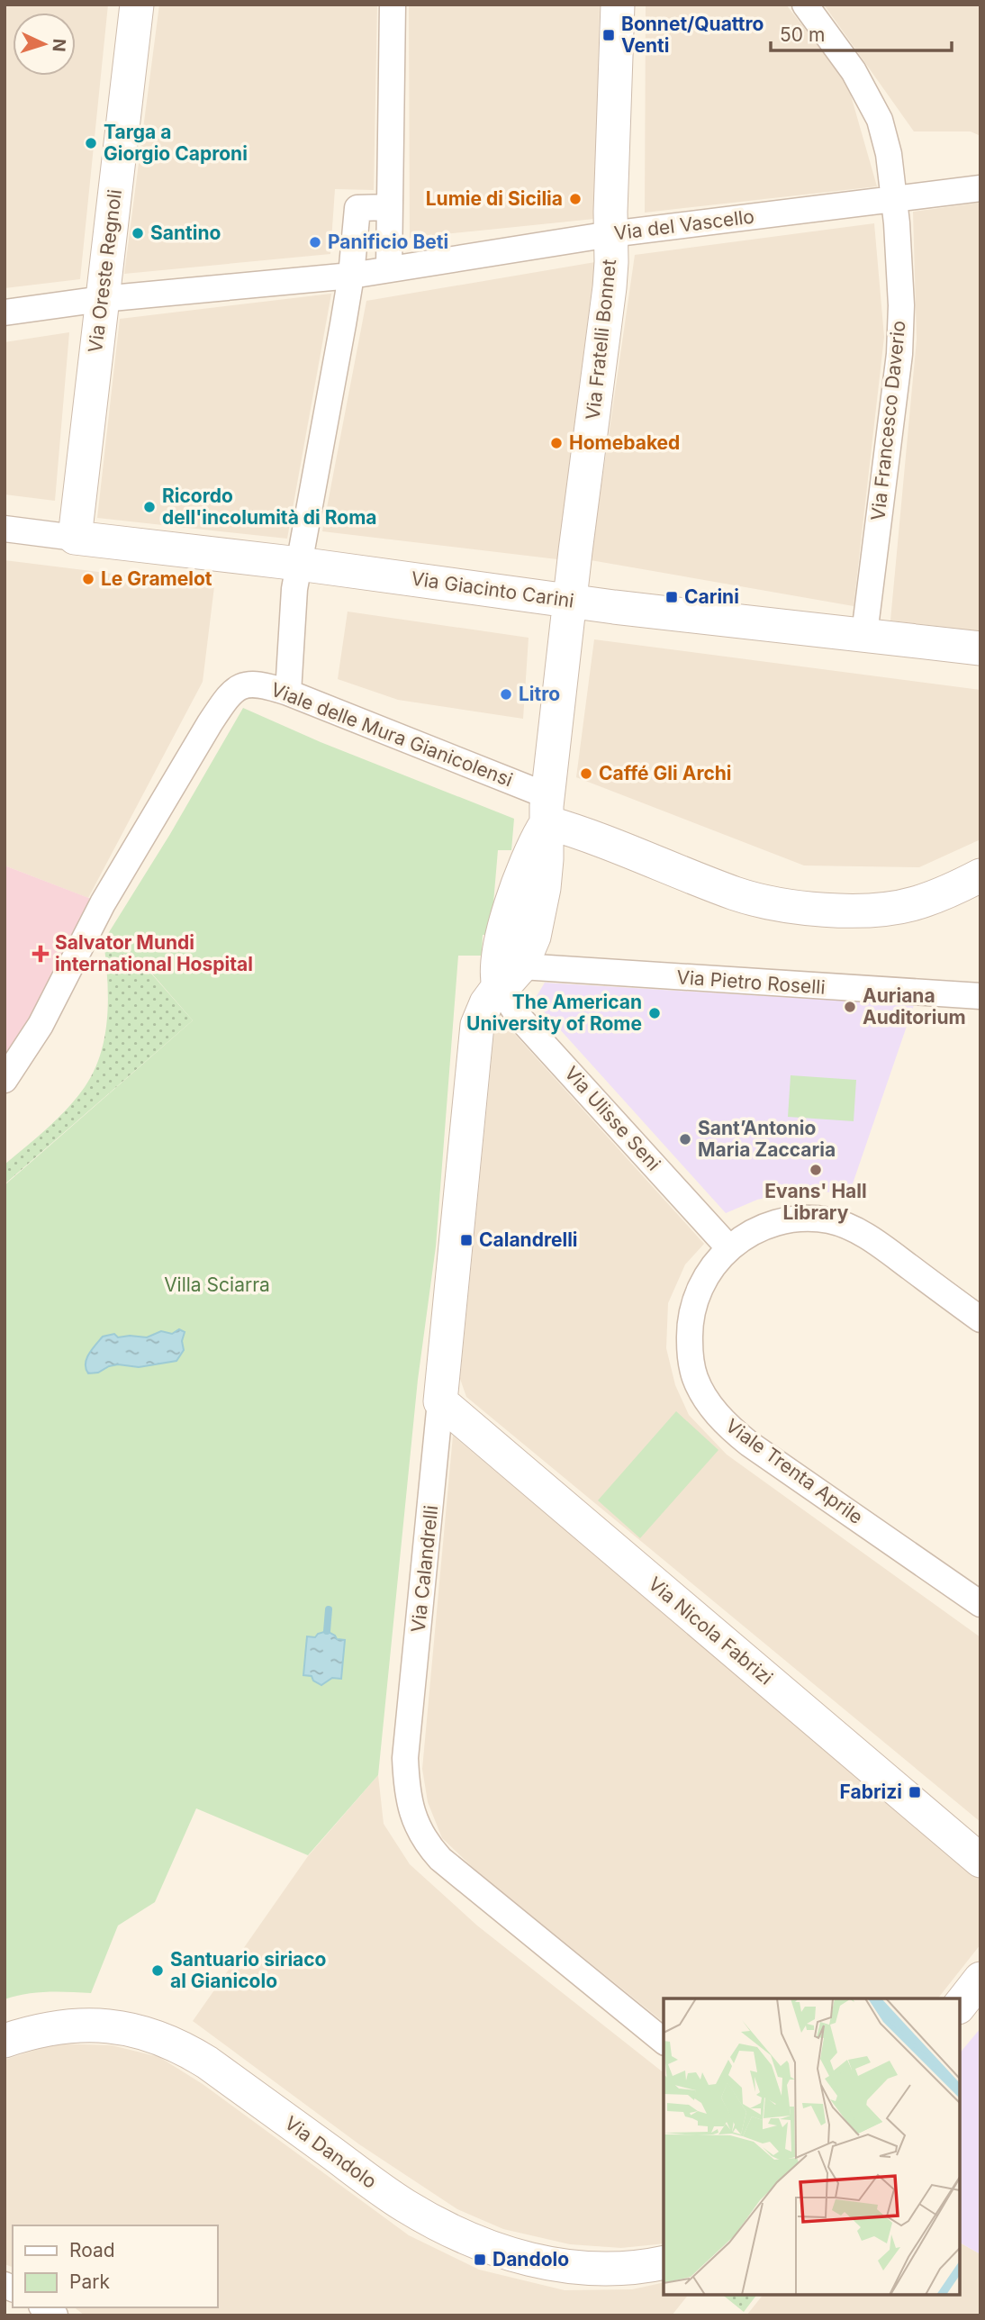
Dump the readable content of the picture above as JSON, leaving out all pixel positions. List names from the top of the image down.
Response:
{
  "streets": {
    "street": [
      "Via del Vascello",
      "Via Oreste Regnoli",
      "Via Fratelli Bonnet",
      "Via Francesco Daverio",
      "Via Giacinto Carini",
      "Viale delle Mura Gianicolensi",
      "Via Pietro Roselli",
      "Via Ulisse Seni",
      "Viale Trenta Aprile",
      "Via Calandrelli",
      "Via Nicola Fabrizi",
      "Via Dandolo"
    ]
  },
  "crossings": [
    ["Via del Vascello", "Via Fratelli Bonnet"],
    ["Via del Vascello", "Via Francesco Daverio"],
    ["Via Oreste Regnoli", "Via Giacinto Carini"],
    ["Via Fratelli Bonnet", "Via Giacinto Carini"],
    ["Via Fratelli Bonnet", "Viale delle Mura Gianicolensi"],
    ["Via Francesco Daverio", "Via Giacinto Carini"],
    ["Via Pietro Roselli", "Via Ulisse Seni"],
    ["Via Pietro Roselli", "Via Calandrelli"],
    ["Via Ulisse Seni", "Viale Trenta Aprile"],
    ["Via Ulisse Seni", "Via Calandrelli"],
    ["Via Calandrelli", "Via Nicola Fabrizi"]
  ],
  "parks": ["Villa Sciarra"],
  "places": {
    "transit": [
      "Bonnet/Quattro Venti",
      "Carini",
      "Calandrelli",
      "Fabrizi",
      "Dandolo"
    ],
    "other": [
      "Targa a Giorgio Caproni",
      "Lumie di Sicilia",
      "Santino",
      "Panificio Beti",
      "Homebaked",
      "Ricordo dell'incolumità di Roma",
      "Le Gramelot",
      "Litro",
      "Caffé Gli Archi",
      "Auriana Auditorium",
      "The American University of Rome",
      "Sant’Antonio Maria Zaccaria",
      "Evans' Hall Library",
      "Santuario siriaco al Gianicolo"
    ],
    "health": ["Salvator Mundi international Hospital"]
  },
  "legend": ["Road", "Park"],
  "scale_bar": "50 m",
  "north": "right"
}
